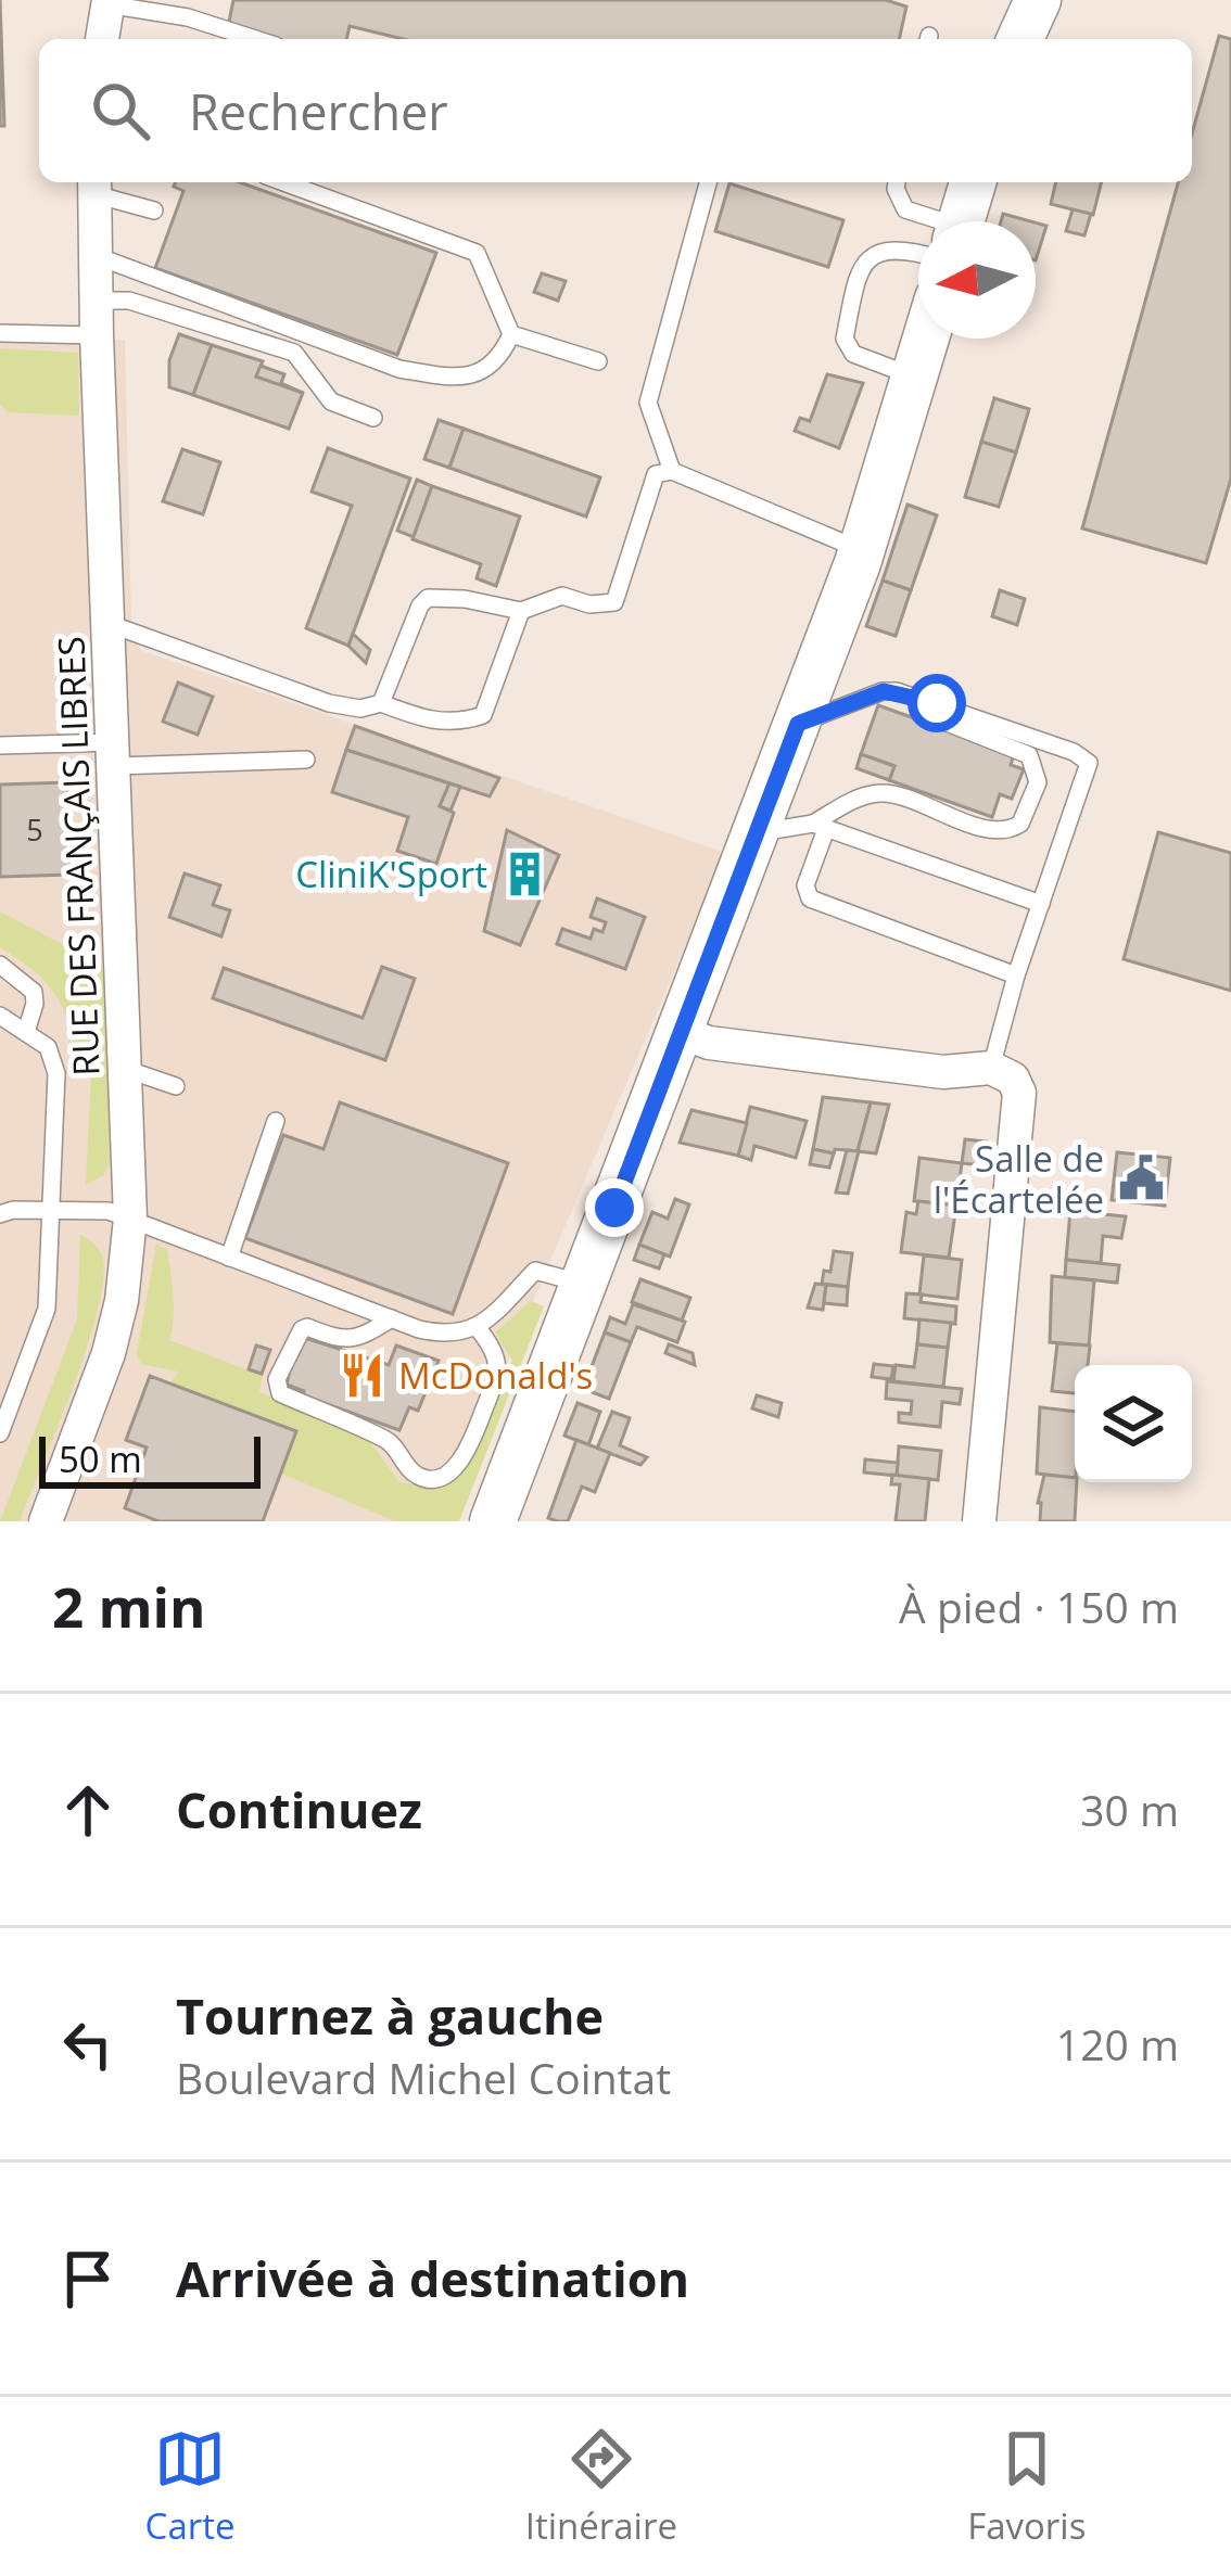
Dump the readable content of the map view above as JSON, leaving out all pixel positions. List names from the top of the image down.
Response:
{
  "streets": {
    "street": ["RUE DES FRANÇAIS LIBRES"]
  },
  "places": {
    "building": ["CliniK'Sport"],
    "public building": ["Salle de l'Écartelée"],
    "restaurant": ["McDonald's"]
  },
  "house_numbers": ["5"],
  "scale_bar": "50 m",
  "north": "left",
  "page": {
    "search": "Rechercher",
    "scale": "50 m",
    "heading": ["2 min", "À pied · 150 m"],
    "list": [
      ["Continuez", "30 m"],
      ["Tournez à gauche", "Boulevard Michel Cointat", "120 m"],
      "Arrivée à destination"
    ],
    "nav": ["Carte", "Itinéraire", "Favoris"]
  }
}
